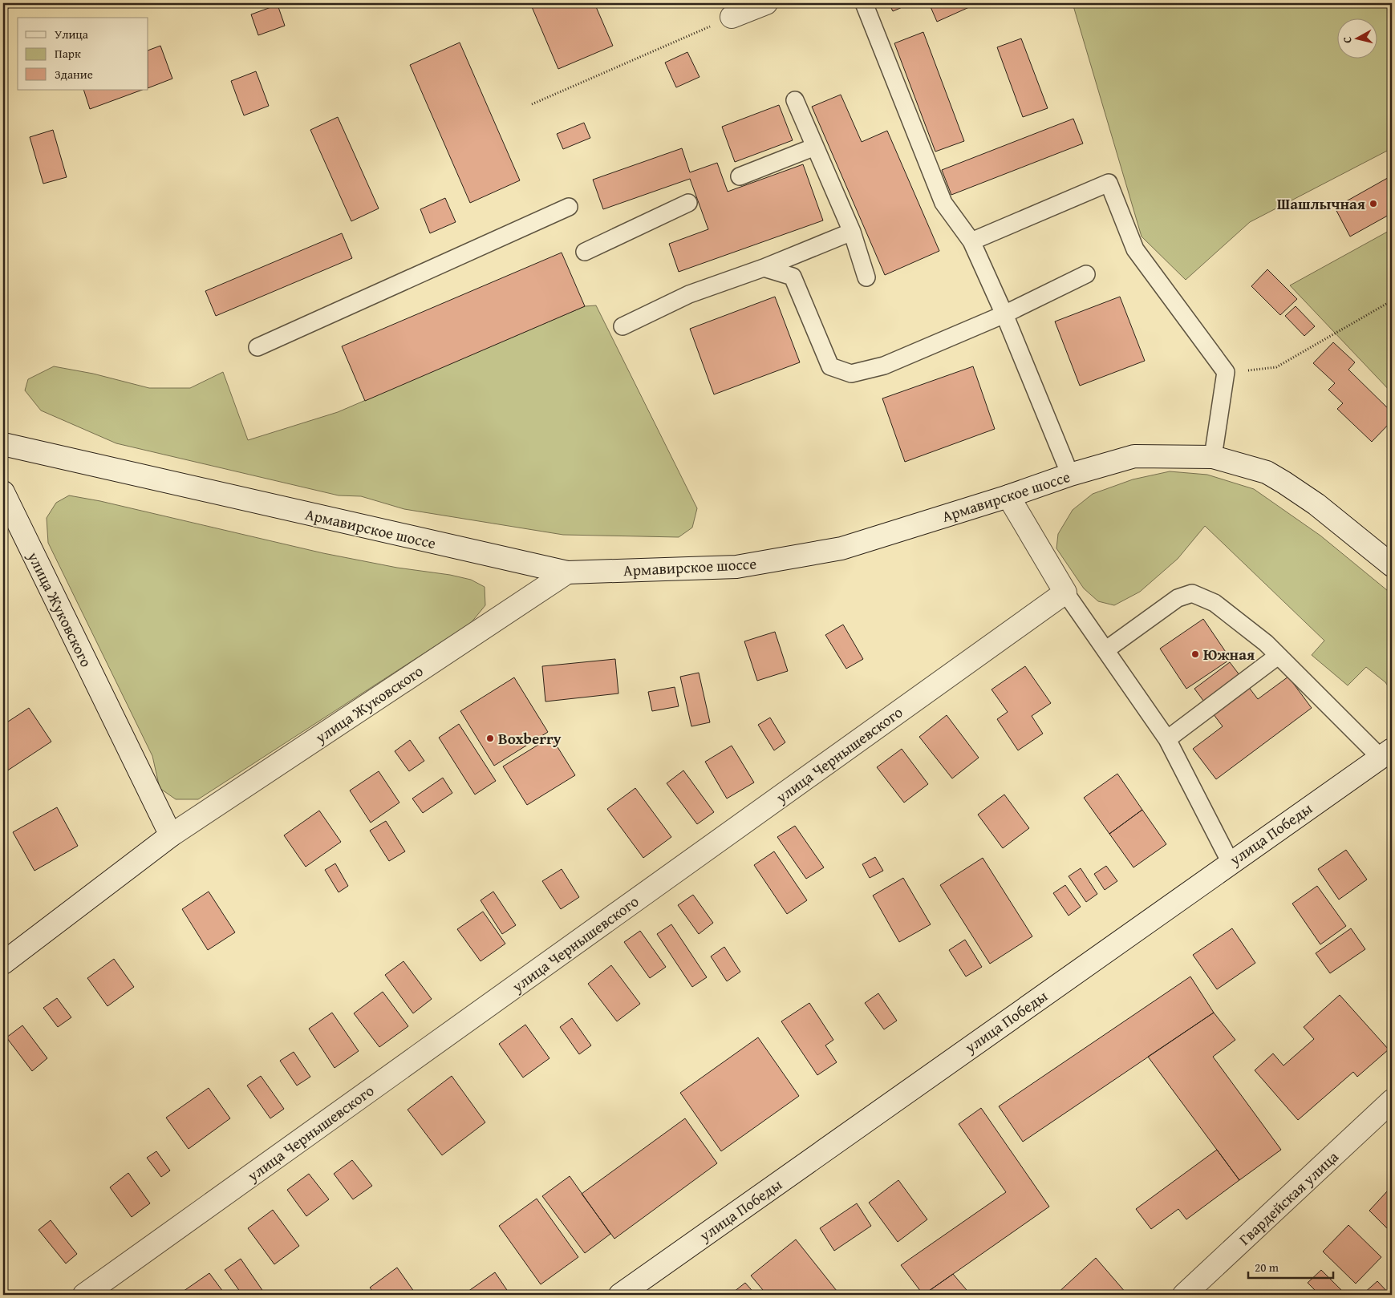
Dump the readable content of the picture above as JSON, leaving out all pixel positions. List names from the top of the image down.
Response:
{
  "streets": {
    "street": [
      "Армавирское шоссе",
      "улица Жуковского",
      "улица Чернышевского",
      "улица Победы",
      "Гвардейская улица"
    ]
  },
  "crossings": [
    ["Армавирское шоссе", "улица Жуковского"]
  ],
  "places": ["Шашлычная", "Южная", "Boxberry"],
  "legend": ["Улица", "Парк", "Здание"],
  "scale_bar": "20 m",
  "north": "left"
}
